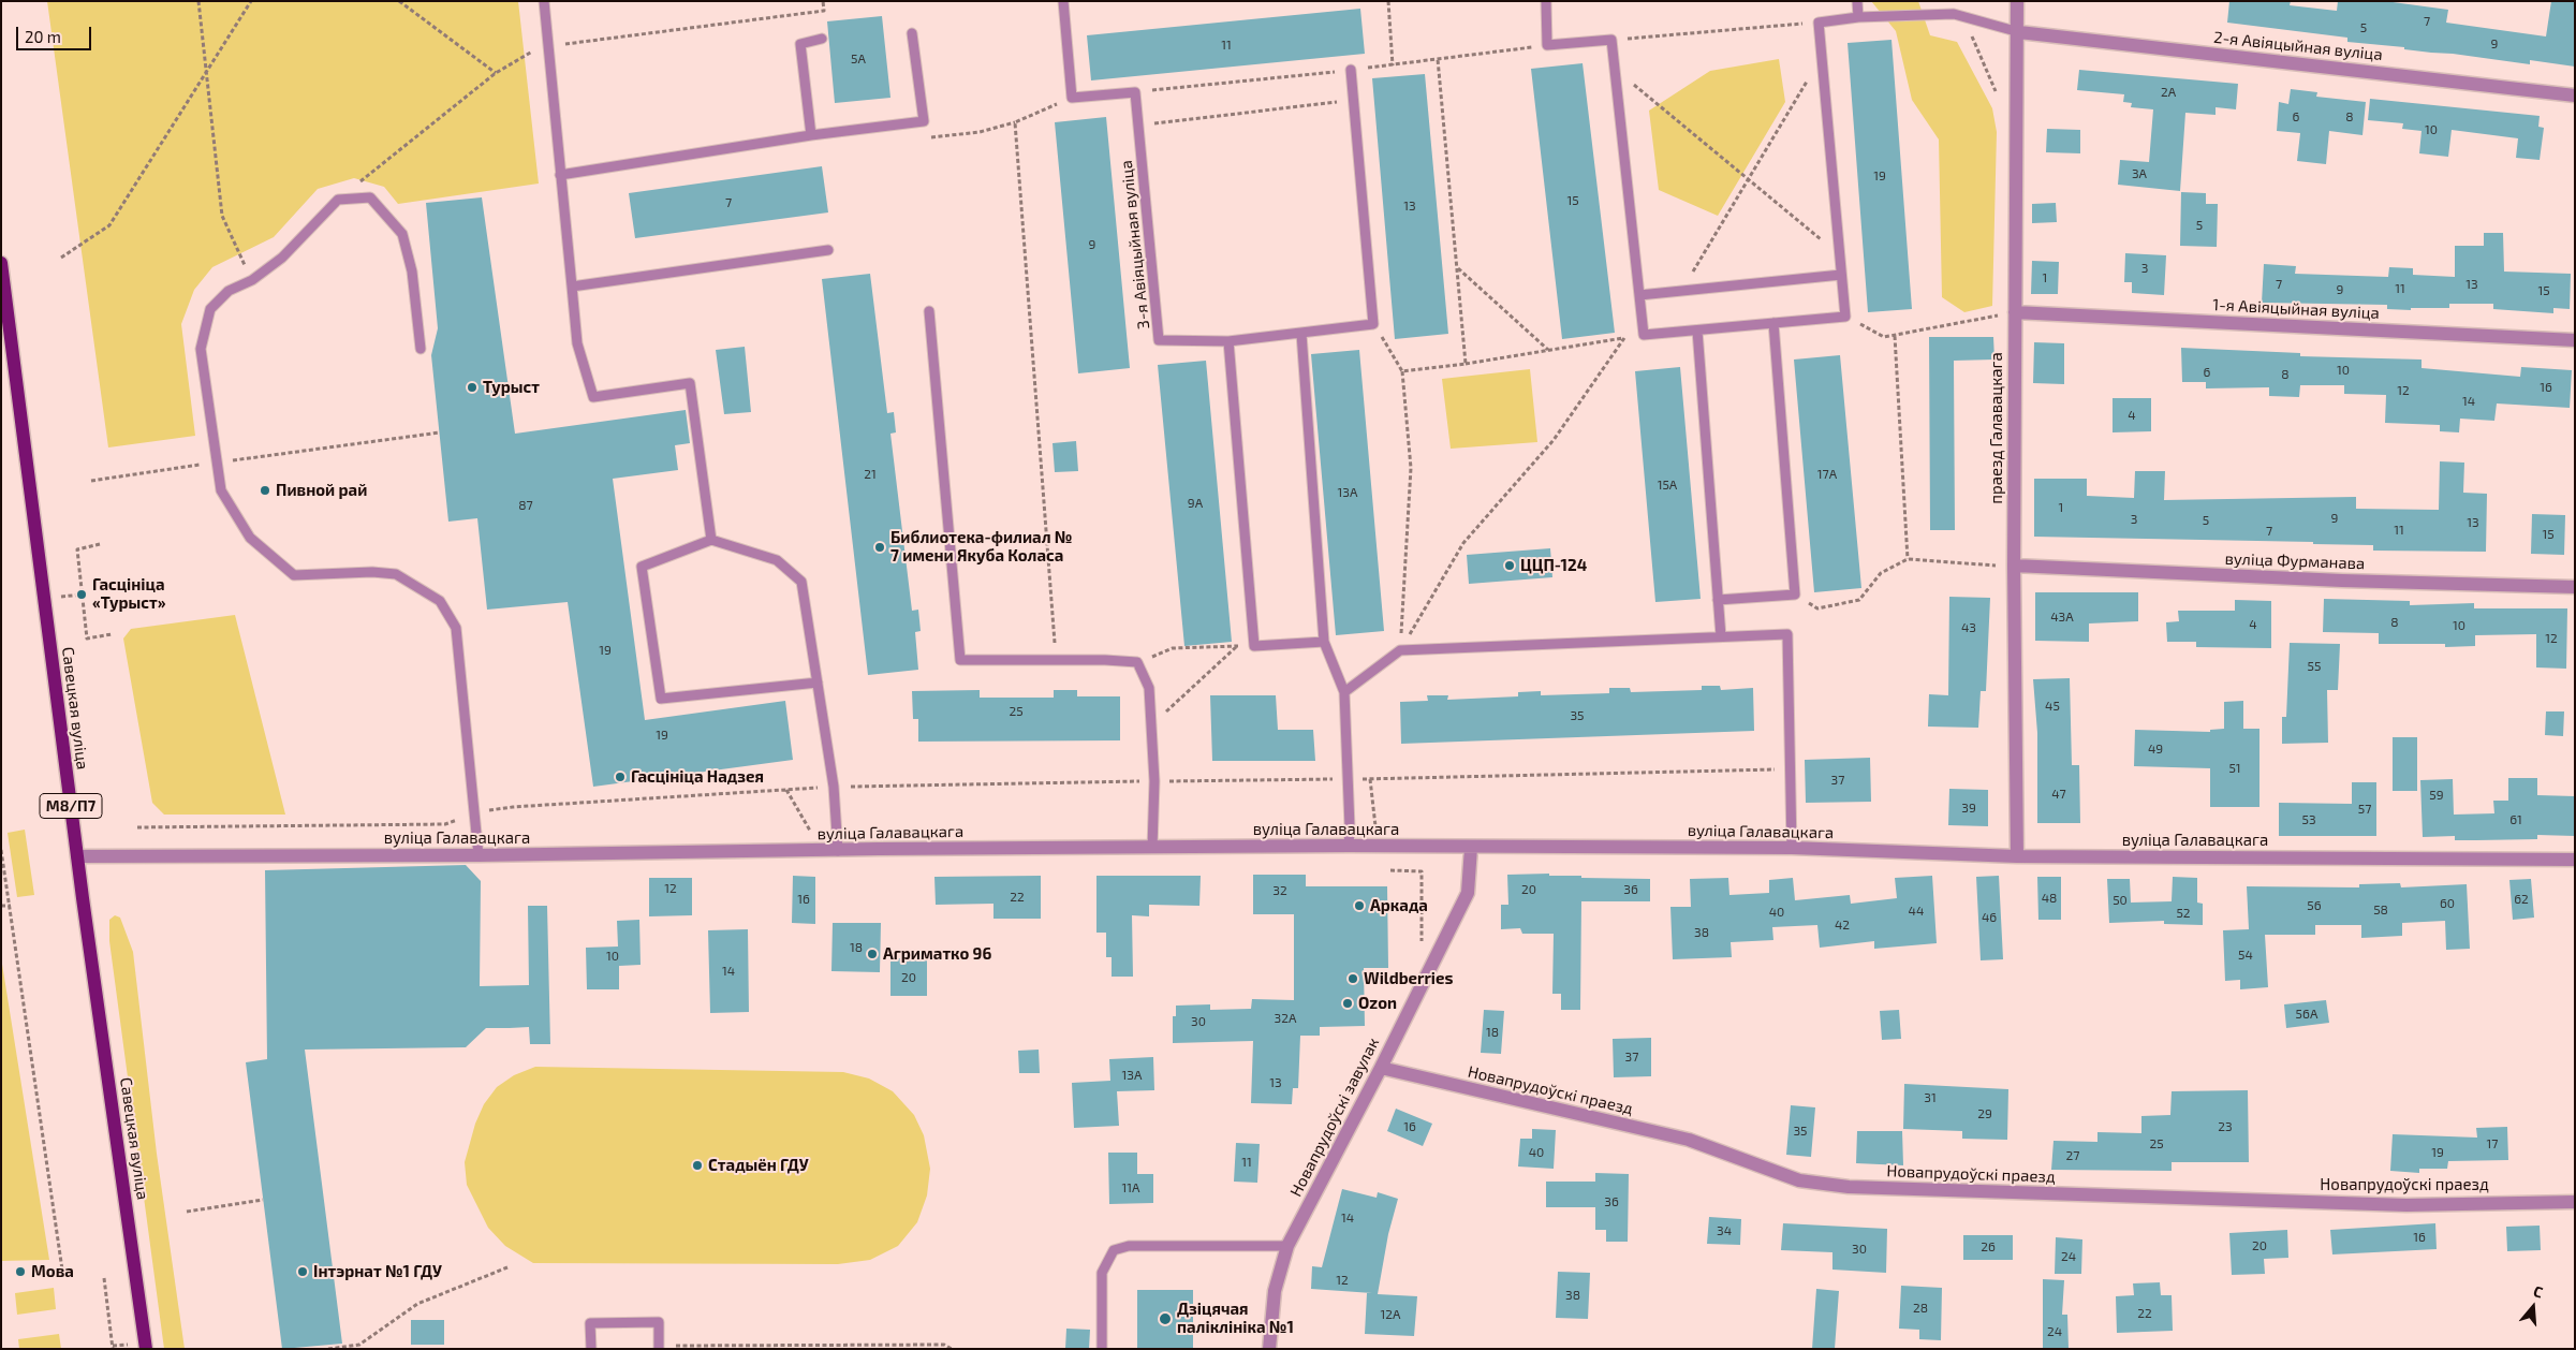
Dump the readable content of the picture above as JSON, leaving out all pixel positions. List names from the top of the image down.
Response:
{
  "streets": {
    "main road": ["Савецкая вуліца", "М8/П7"],
    "street": [
      "2-я Авіяцыйная вуліца",
      "1-я Авіяцыйная вуліца",
      "праезд Галавацкага",
      "вуліца Фурманава",
      "вуліца Галавацкага",
      "Новапрудоўскі праезд",
      "Новапрудоўскі завулак"
    ],
    "lane": ["3-я Авіяцыйная вуліца"]
  },
  "crossings": [
    ["2-я Авіяцыйная вуліца", "праезд Галавацкага"],
    ["1-я Авіяцыйная вуліца", "праезд Галавацкага"],
    ["праезд Галавацкага", "вуліца Фурманава"],
    ["праезд Галавацкага", "вуліца Галавацкага"],
    ["Савецкая вуліца", "вуліца Галавацкага"],
    ["вуліца Галавацкага", "Новапрудоўскі завулак"],
    ["Новапрудоўскі праезд", "Новапрудоўскі завулак"]
  ],
  "places": [
    "Турыст",
    "Пивной рай",
    "Библиотека-филиал № 7 имени Якуба Коласа",
    "ЦЦП-124",
    "Гасцініца «Турыст»",
    "Гасцініца Надзея",
    "Аркада",
    "Агриматко 96",
    "Wildberries",
    "Ozon",
    "Стадыён ГДУ",
    "Мова",
    "Інтэрнат №1 ГДУ",
    "Дзіцячая паліклініка №1"
  ],
  "house_numbers": [
    "7",
    "5",
    "9",
    "11",
    "5А",
    "2А",
    "6",
    "8",
    "10",
    "3А",
    "19",
    "15",
    "7",
    "13",
    "5",
    "9",
    "3",
    "1",
    "7",
    "13",
    "11",
    "9",
    "15",
    "10",
    "6",
    "8",
    "16",
    "12",
    "14",
    "4",
    "21",
    "17А",
    "15А",
    "13А",
    "9А",
    "87",
    "1",
    "9",
    "3",
    "5",
    "13",
    "11",
    "7",
    "15",
    "43А",
    "8",
    "4",
    "10",
    "43",
    "12",
    "19",
    "55",
    "45",
    "25",
    "35",
    "19",
    "49",
    "51",
    "37",
    "47",
    "59",
    "39",
    "57",
    "53",
    "61",
    "12",
    "20",
    "36",
    "32",
    "22",
    "48",
    "16",
    "62",
    "50",
    "60",
    "56",
    "58",
    "44",
    "40",
    "52",
    "46",
    "42",
    "38",
    "18",
    "54",
    "10",
    "14",
    "20",
    "56А",
    "32А",
    "30",
    "18",
    "37",
    "13А",
    "13",
    "31",
    "29",
    "16",
    "23",
    "35",
    "25",
    "17",
    "40",
    "19",
    "27",
    "11",
    "11А",
    "36",
    "14",
    "34",
    "16",
    "20",
    "26",
    "30",
    "24",
    "12",
    "38",
    "28",
    "22",
    "12А",
    "24"
  ],
  "scale_bar": "20 m",
  "north": "top"
}
